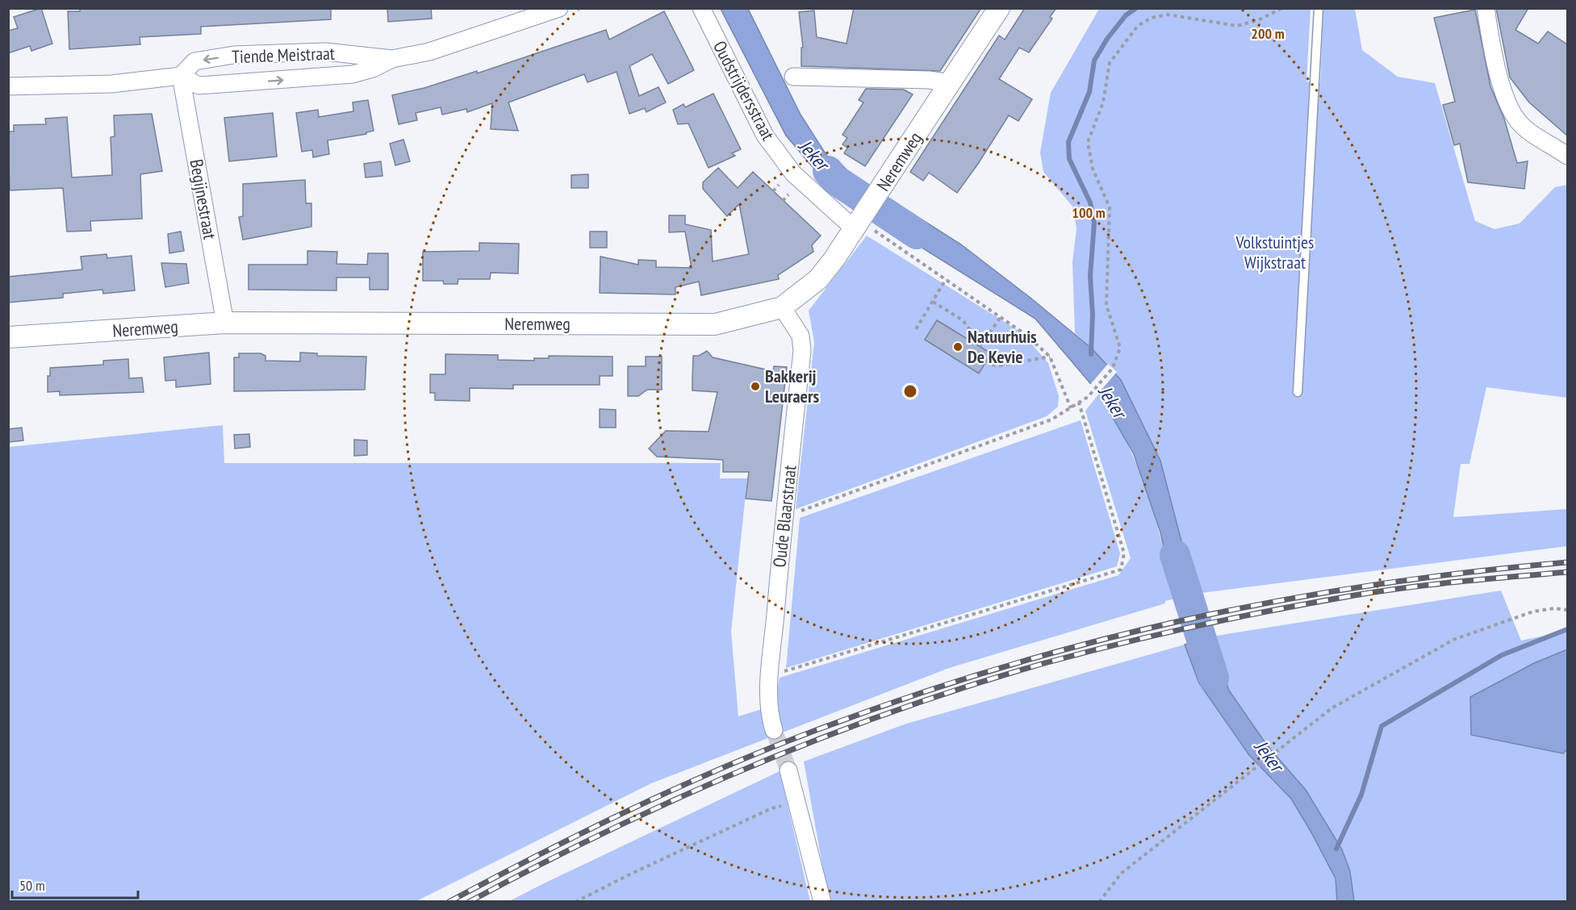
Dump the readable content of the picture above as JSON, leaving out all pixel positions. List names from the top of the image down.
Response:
{
  "streets": {
    "street": [
      "Tiende Meistraat",
      "Oudstrijdersstraat",
      "Neremweg",
      "Begijnestraat",
      "Oude Blaarstraat"
    ]
  },
  "crossings": [
    ["Tiende Meistraat", "Begijnestraat"],
    ["Oudstrijdersstraat", "Neremweg"],
    ["Neremweg", "Begijnestraat"],
    ["Neremweg", "Oude Blaarstraat"]
  ],
  "water": ["Jeker"],
  "parks": ["Volkstuintjes Wijkstraat"],
  "places": ["Natuurhuis De Kevie", "Bakkerij Leuraers"],
  "scale_bar": "50 m",
  "rings": ["200 m", "100 m"]
}
